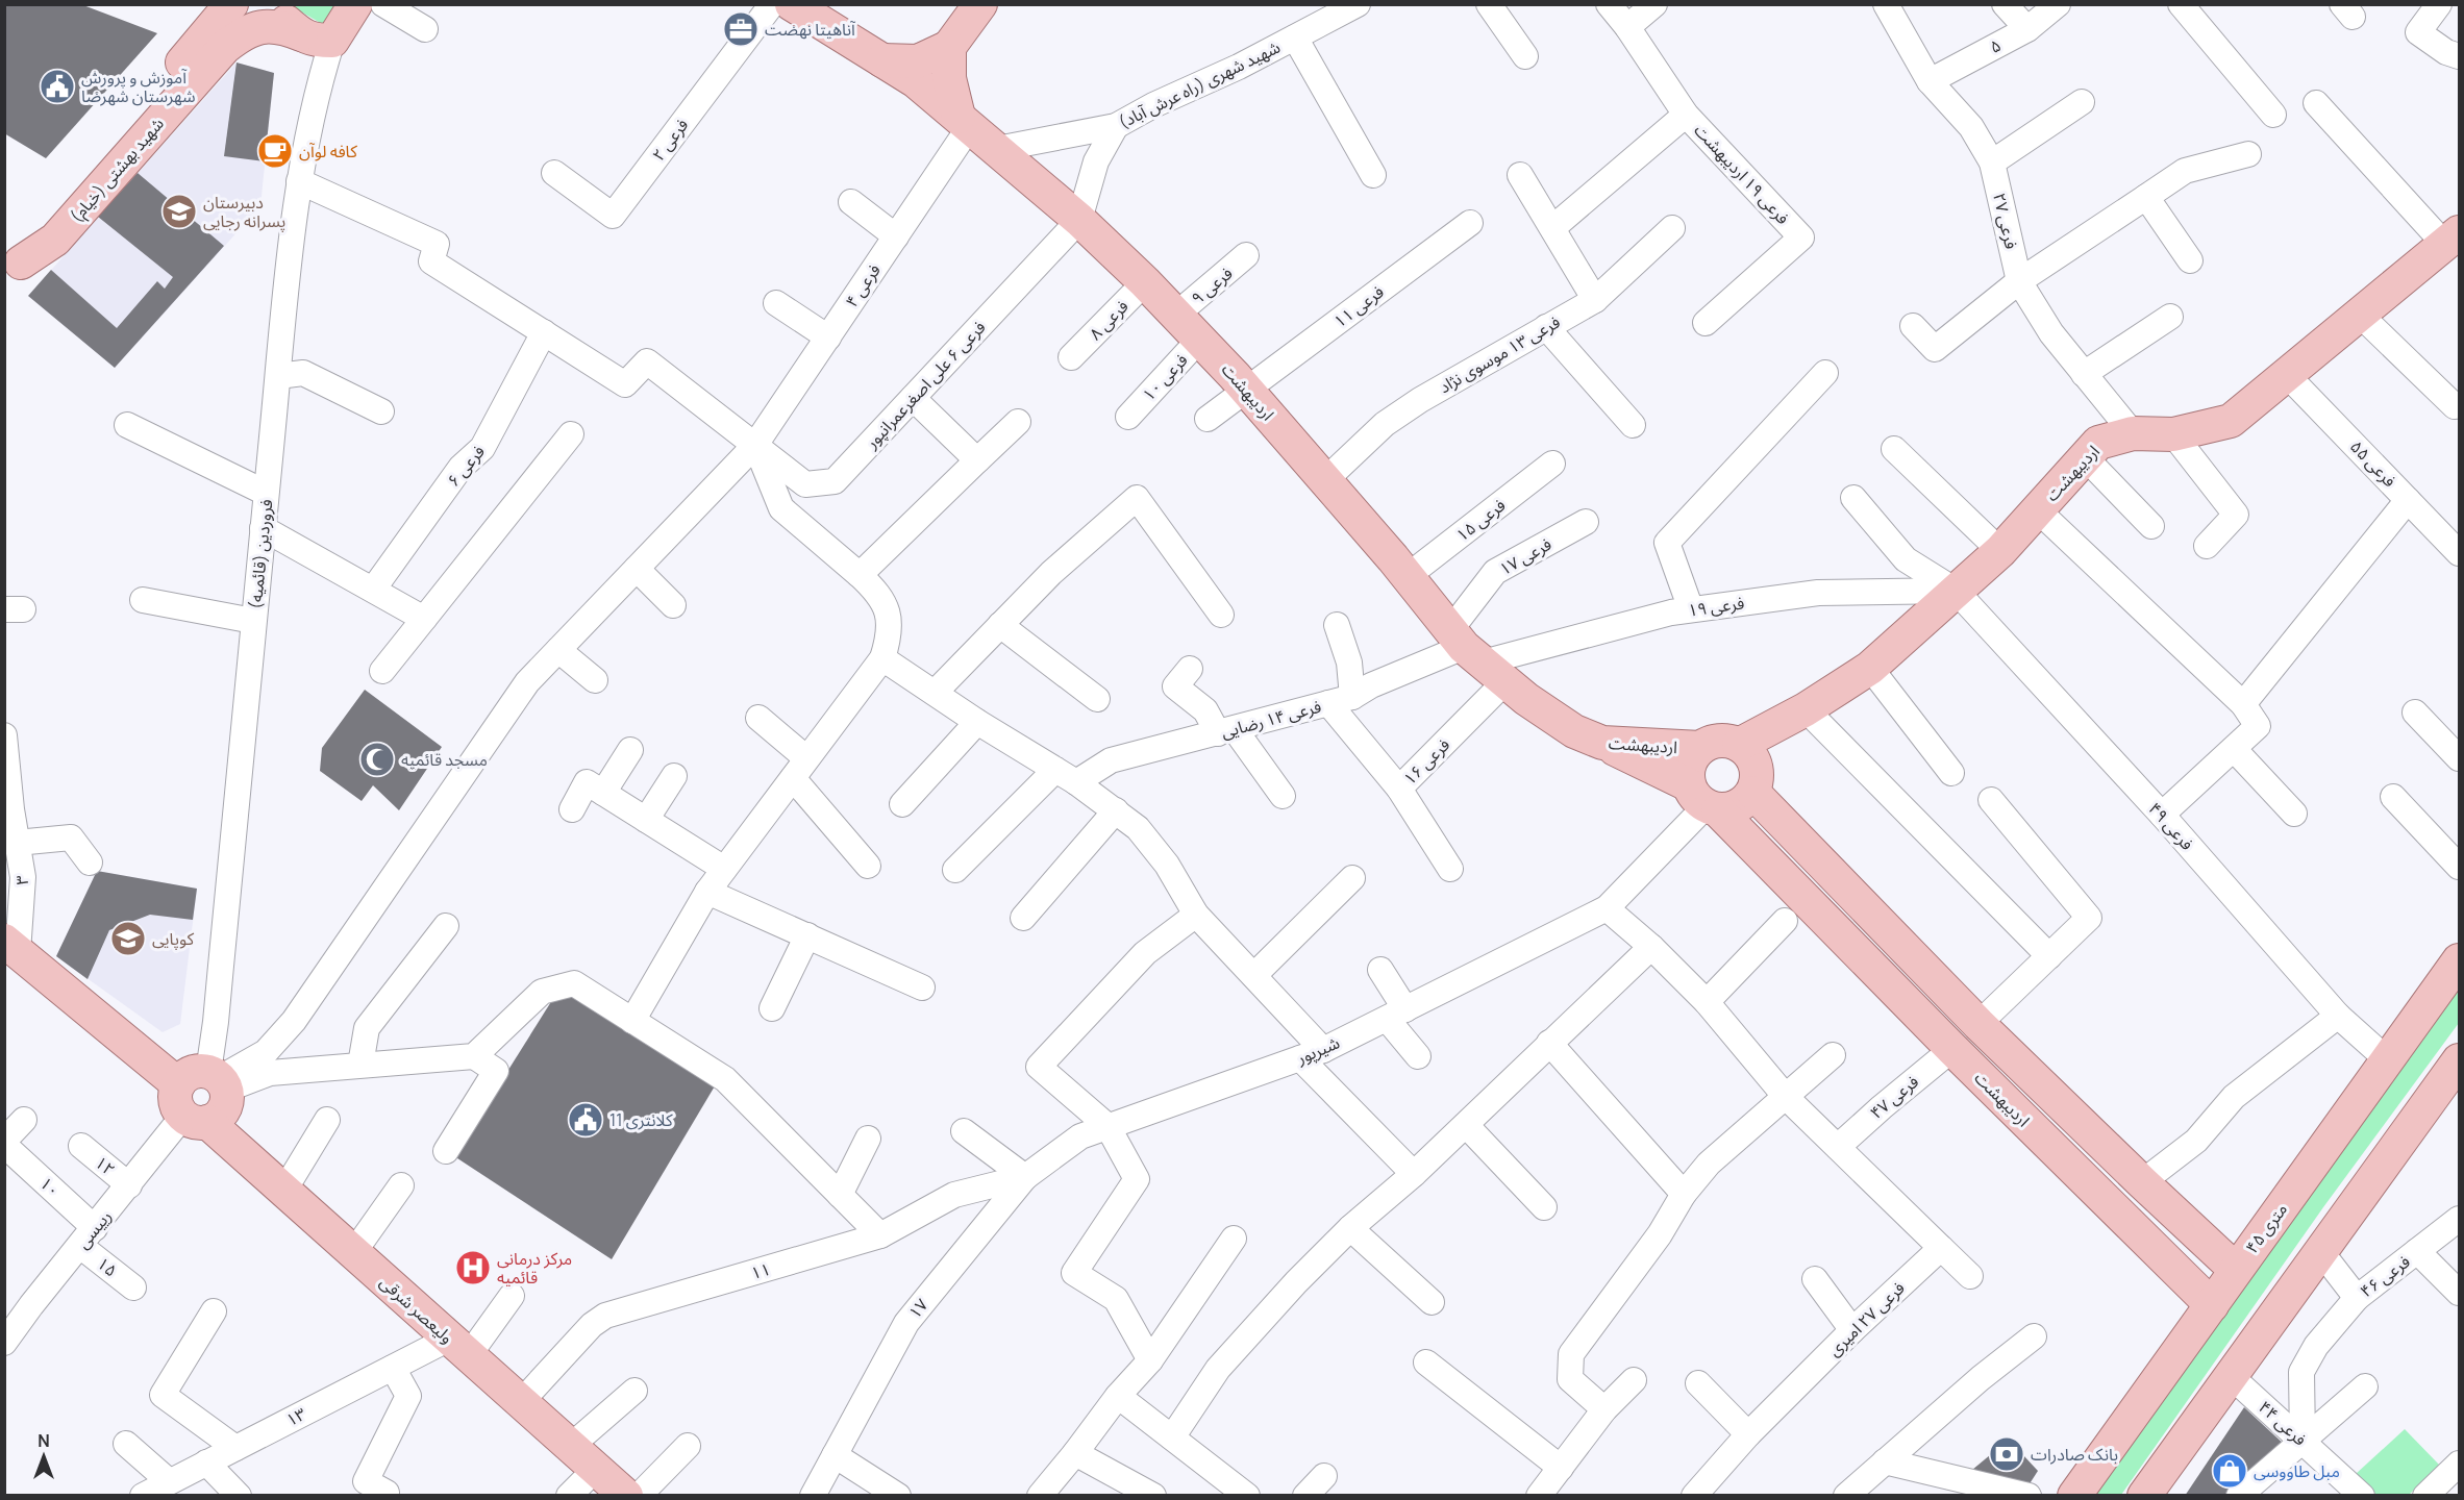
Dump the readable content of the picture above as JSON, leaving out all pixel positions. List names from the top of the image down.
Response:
{
  "streets": {
    "main road": [
      "شهید بهشتی (خیام)",
      "اردیبهشت",
      "۴۵ متری",
      "ولیعصر شرقی"
    ],
    "street": [
      "۵",
      "شهید شهری (راه عرش آباد)",
      "فرعی ۲",
      "فرعی ۱۹ اردیبهشت",
      "فرعی ۲۷",
      "فرعی ۴",
      "فرعی ۹",
      "فرعی ۱۱",
      "فرعی ۸",
      "فرعی ۱‍۳ موسوی نژاد",
      "فرعی ۱۰",
      "فرعی ۶ علی اصغرعمرانپور",
      "فرعی ۵۵",
      "فرعی ۶",
      "فرعی ۱۵",
      "فروردین (قائمیه)",
      "فرعی ۱۷",
      "فرعی ۱۹",
      "فرعی ۱۴ رضایی",
      "فرعی ۱۶",
      "فرعی ۴۹",
      "۳",
      "شیرپور",
      "فرعی ۴۷",
      "۱۲",
      "۱۰",
      "رییسی",
      "۱۵",
      "۱۱",
      "فرعی ۴۶",
      "۱۷",
      "فرعی ۲۷ امیری",
      "۱۳",
      "فرعی ۴۴"
    ]
  },
  "crossings": [
    ["۵", "فرعی ۲۷"],
    ["شهید شهری (راه عرش آباد)", "اردیبهشت"],
    ["شهید بهشتی (خیام)", "فروردین (قائمیه)"],
    ["فرعی ۲۷", "اردیبهشت"],
    ["فرعی ۴", "فرعی ۶ علی اصغرعمرانپور"],
    ["فرعی ۴", "اردیبهشت"],
    ["فرعی ۴", "فروردین (قائمیه)"],
    ["فرعی ۴", "رییسی"],
    ["فرعی ۴", "ولیعصر شرقی"],
    ["فرعی ۹", "اردیبهشت"],
    ["فرعی ۱۱", "اردیبهشت"],
    ["فرعی ۸", "اردیبهشت"],
    ["فرعی ۱‍۳ موسوی نژاد", "اردیبهشت"],
    ["فرعی ۱۰", "اردیبهشت"],
    ["فرعی ۶ علی اصغرعمرانپور", "اردیبهشت"],
    ["فرعی ۶ علی اصغرعمرانپور", "فرعی ۶"],
    ["اردیبهشت", "فرعی ۵۵"],
    ["اردیبهشت", "فرعی ۱۵"],
    ["اردیبهشت", "فرعی ۱۷"],
    ["اردیبهشت", "فرعی ۱۹"],
    ["اردیبهشت", "فرعی ۱۴ رضایی"],
    ["اردیبهشت", "فرعی ۱۶"],
    ["اردیبهشت", "فرعی ۴۹"],
    ["اردیبهشت", "شیرپور"],
    ["اردیبهشت", "فرعی ۴۷"],
    ["اردیبهشت", "۴۵ متری"],
    ["فروردین (قائمیه)", "رییسی"],
    ["فروردین (قائمیه)", "ولیعصر شرقی"],
    ["فرعی ۱۷", "فرعی ۱۹"],
    ["فرعی ۱۷", "فرعی ۱۴ رضایی"],
    ["فرعی ۱۷", "فرعی ۱۶"],
    ["فرعی ۱۹", "فرعی ۱۴ رضایی"],
    ["فرعی ۱۹", "فرعی ۱۶"],
    ["فرعی ۱۹", "فرعی ۴۹"],
    ["فرعی ۱۴ رضایی", "فرعی ۱۶"],
    ["فرعی ۴۹", "۴۵ متری"],
    ["شیرپور", "۱۱"],
    ["شیرپور", "۱۷"],
    ["۱۲", "رییسی"],
    ["۱۰", "رییسی"],
    ["۱۰", "۱۵"],
    ["رییسی", "۱۵"],
    ["رییسی", "ولیعصر شرقی"],
    ["۱۱", "۱۷"],
    ["۱۱", "ولیعصر شرقی"],
    ["ولیعصر شرقی", "۱۳"]
  ],
  "places": {
    "office": ["آناهیتا نهضت"],
    "public building": ["آموزش و پرورش شهرستان شهرضا", "کلانتری 11"],
    "cafe": ["کافه لوآن"],
    "school or university": ["دبیرستان پسرانه رجایی", "کوپایی"],
    "mosque": ["مسجد قائمیه"],
    "hospital": ["مرکز درمانی قائمیه"],
    "bank": ["بانک صادرات"],
    "shop": ["مبل طاووسی"]
  },
  "north": "top"
}
